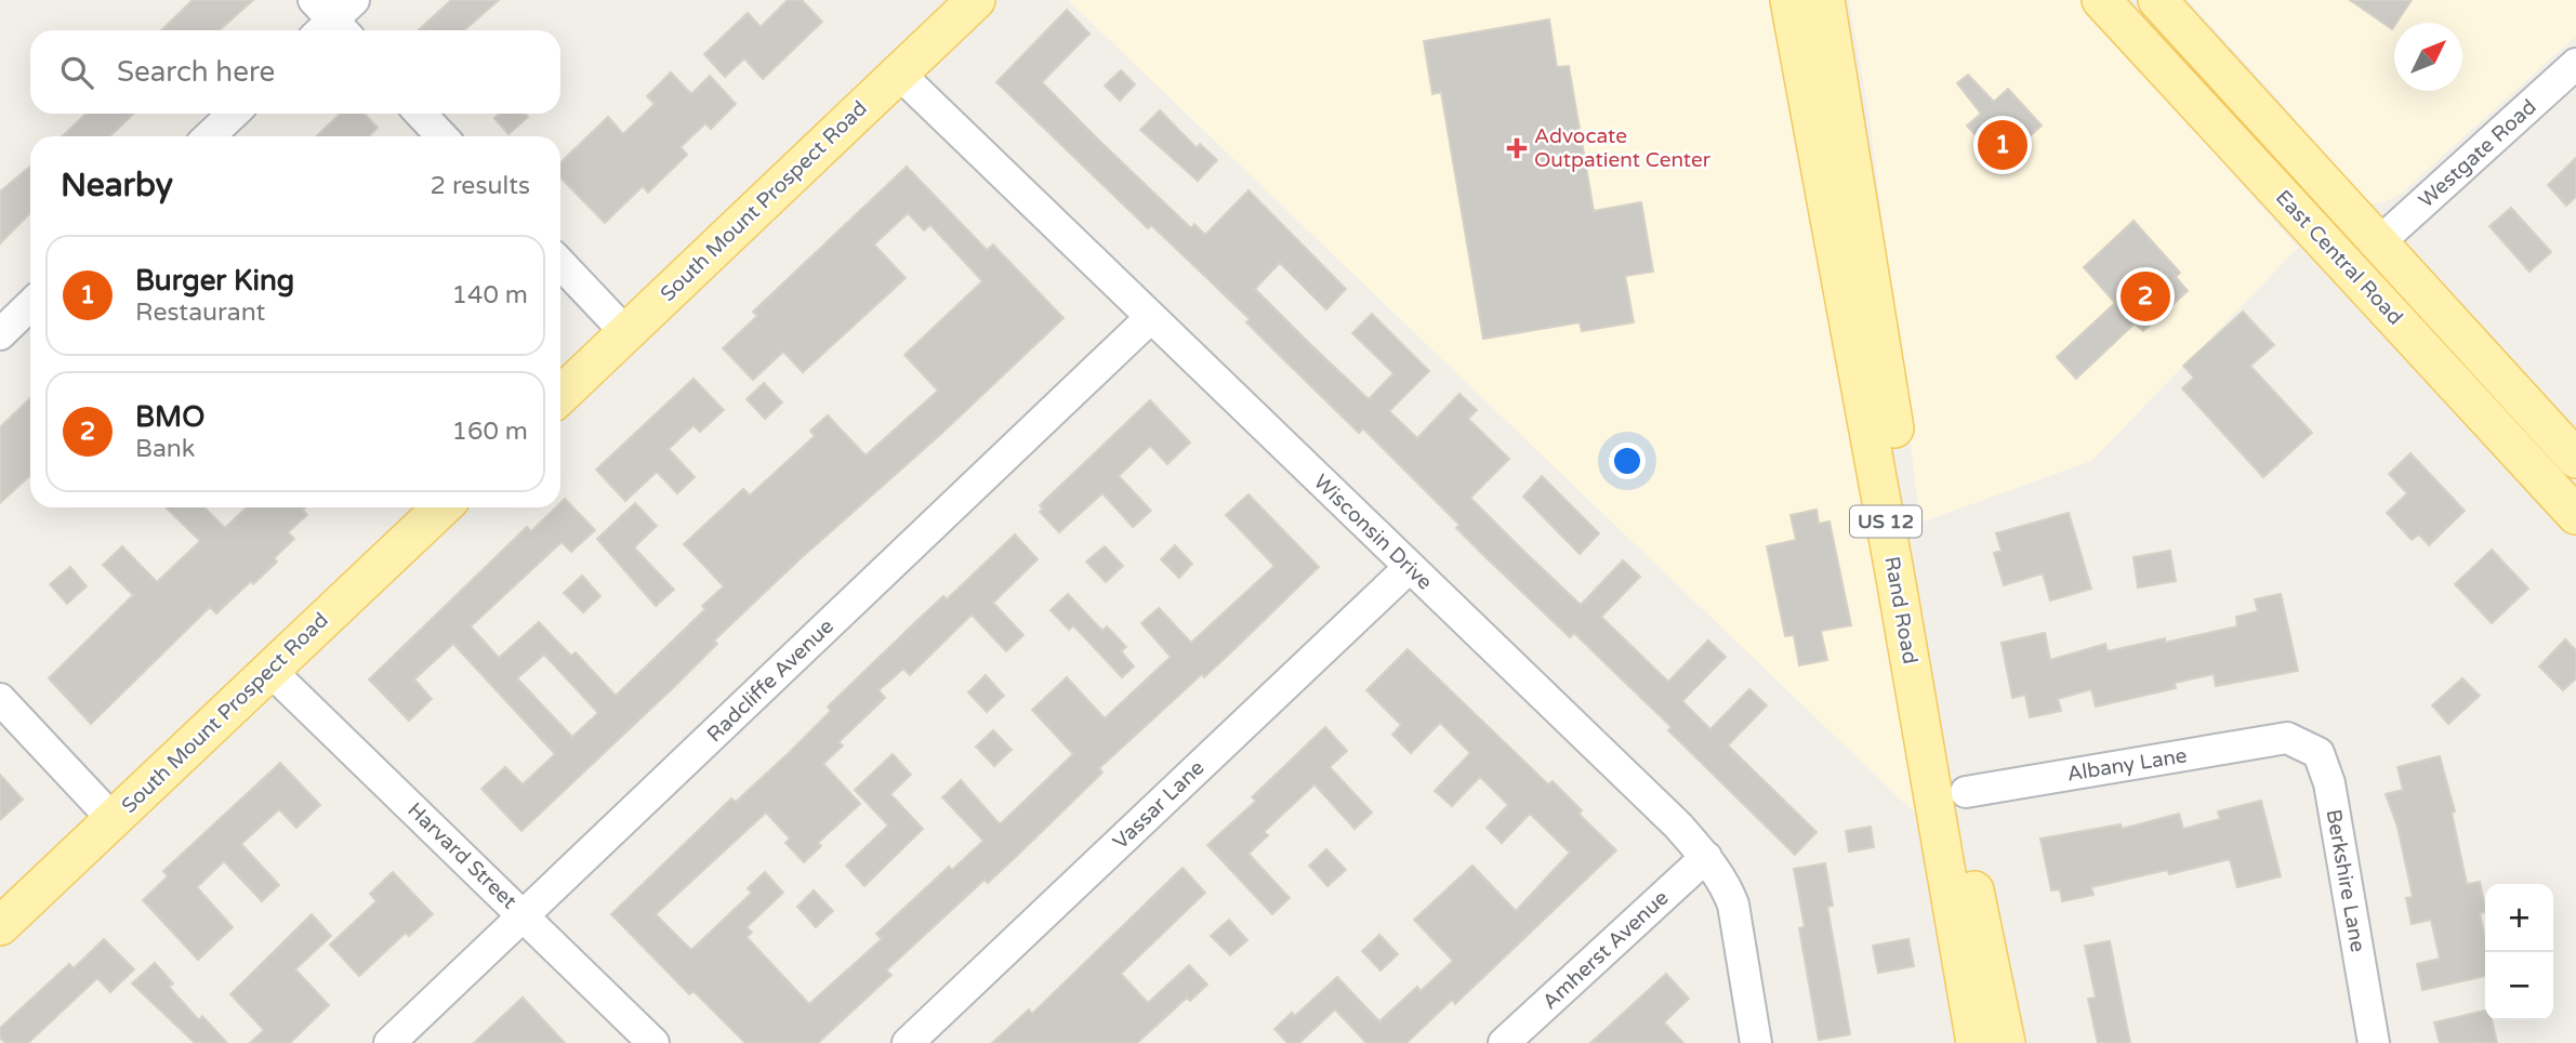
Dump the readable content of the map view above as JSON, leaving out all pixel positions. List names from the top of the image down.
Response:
{
  "streets": {
    "main road": [
      "South Mount Prospect Road",
      "East Central Road",
      "US 12",
      "Rand Road"
    ],
    "street": [
      "Westgate Road",
      "Wisconsin Drive",
      "Radcliffe Avenue",
      "Albany Lane",
      "Vassar Lane",
      "Harvard Street",
      "Berkshire Lane",
      "Amherst Avenue"
    ]
  },
  "crossings": [
    ["Westgate Road", "East Central Road"],
    ["South Mount Prospect Road", "Wisconsin Drive"],
    ["South Mount Prospect Road", "Harvard Street"],
    ["Wisconsin Drive", "Radcliffe Avenue"],
    ["Wisconsin Drive", "Vassar Lane"],
    ["Wisconsin Drive", "Amherst Avenue"],
    ["Radcliffe Avenue", "Harvard Street"],
    ["Albany Lane", "Berkshire Lane"]
  ],
  "places": {
    "health": ["Advocate Outpatient Center"]
  },
  "north": "top right",
  "page": {
    "search": "Search here",
    "pins": ["1", "2"],
    "heading": ["Nearby", "2 results"],
    "list": [
      {
        "mark": "1",
        "name": "Burger King",
        "note": "Restaurant",
        "value": "140 m"
      },
      {
        "mark": "2",
        "name": "BMO",
        "note": "Bank",
        "value": "160 m"
      }
    ],
    "map_buttons": ["+", "−"]
  }
}
